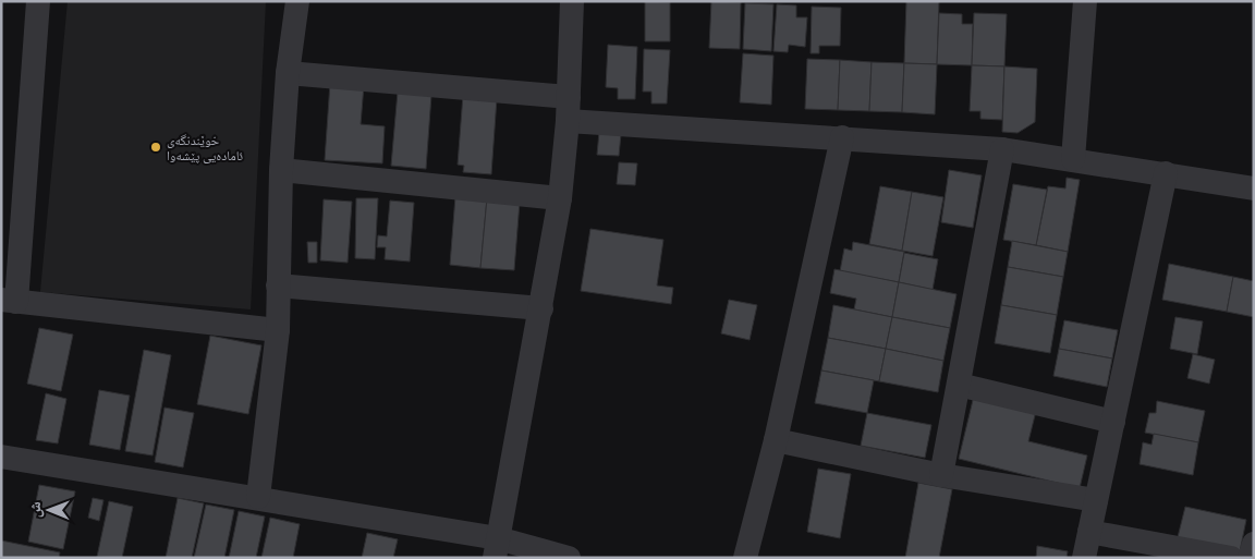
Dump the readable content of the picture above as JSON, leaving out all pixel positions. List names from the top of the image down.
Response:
{
  "places": ["خوێندنگەی ئامادەیی پێشەوا"],
  "north": "left"
}
